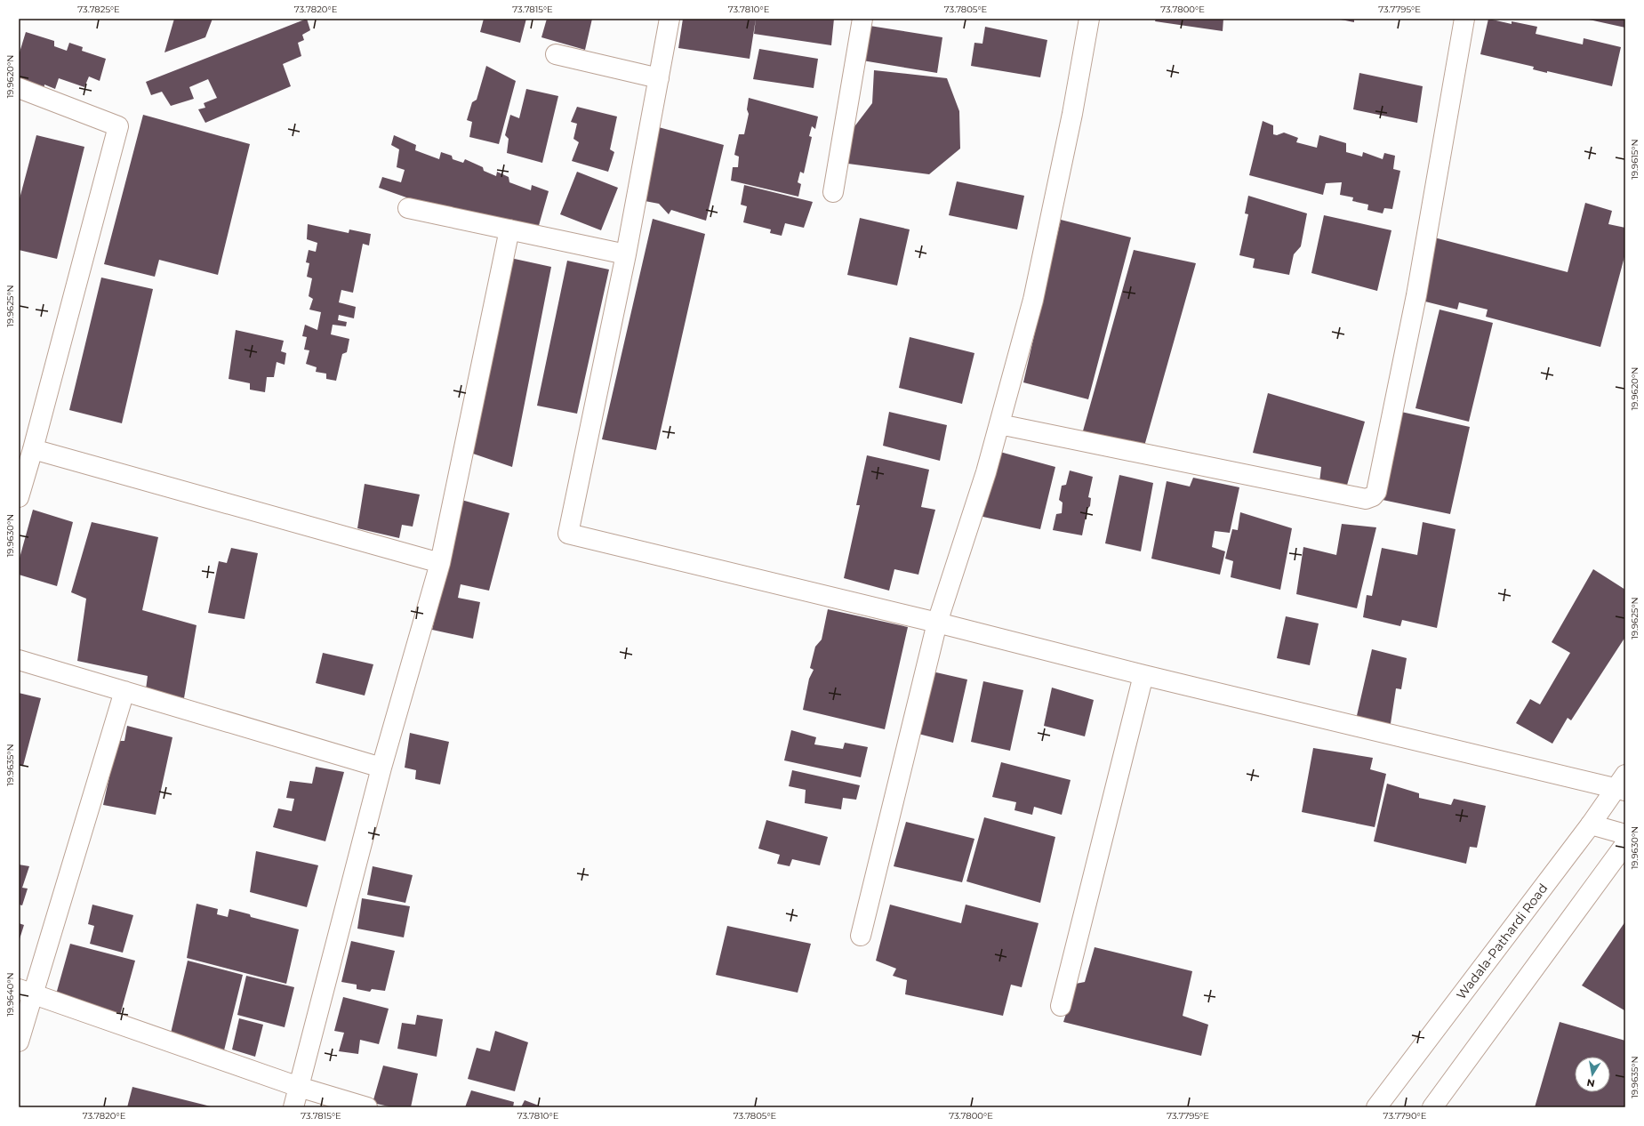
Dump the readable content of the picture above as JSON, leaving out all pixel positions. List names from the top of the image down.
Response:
{
  "streets": {
    "street": ["Wadala-Pathardi Road"]
  },
  "north": "bottom",
  "coordinates": [
    "73.7825°E",
    "73.7820°E",
    "73.7815°E",
    "73.7810°E",
    "73.7805°E",
    "73.7800°E",
    "73.7795°E",
    "19.9620°N",
    "19.9615°N",
    "19.9625°N",
    "19.9630°N",
    "19.9635°N",
    "19.9640°N",
    "73.7790°E"
  ]
}
